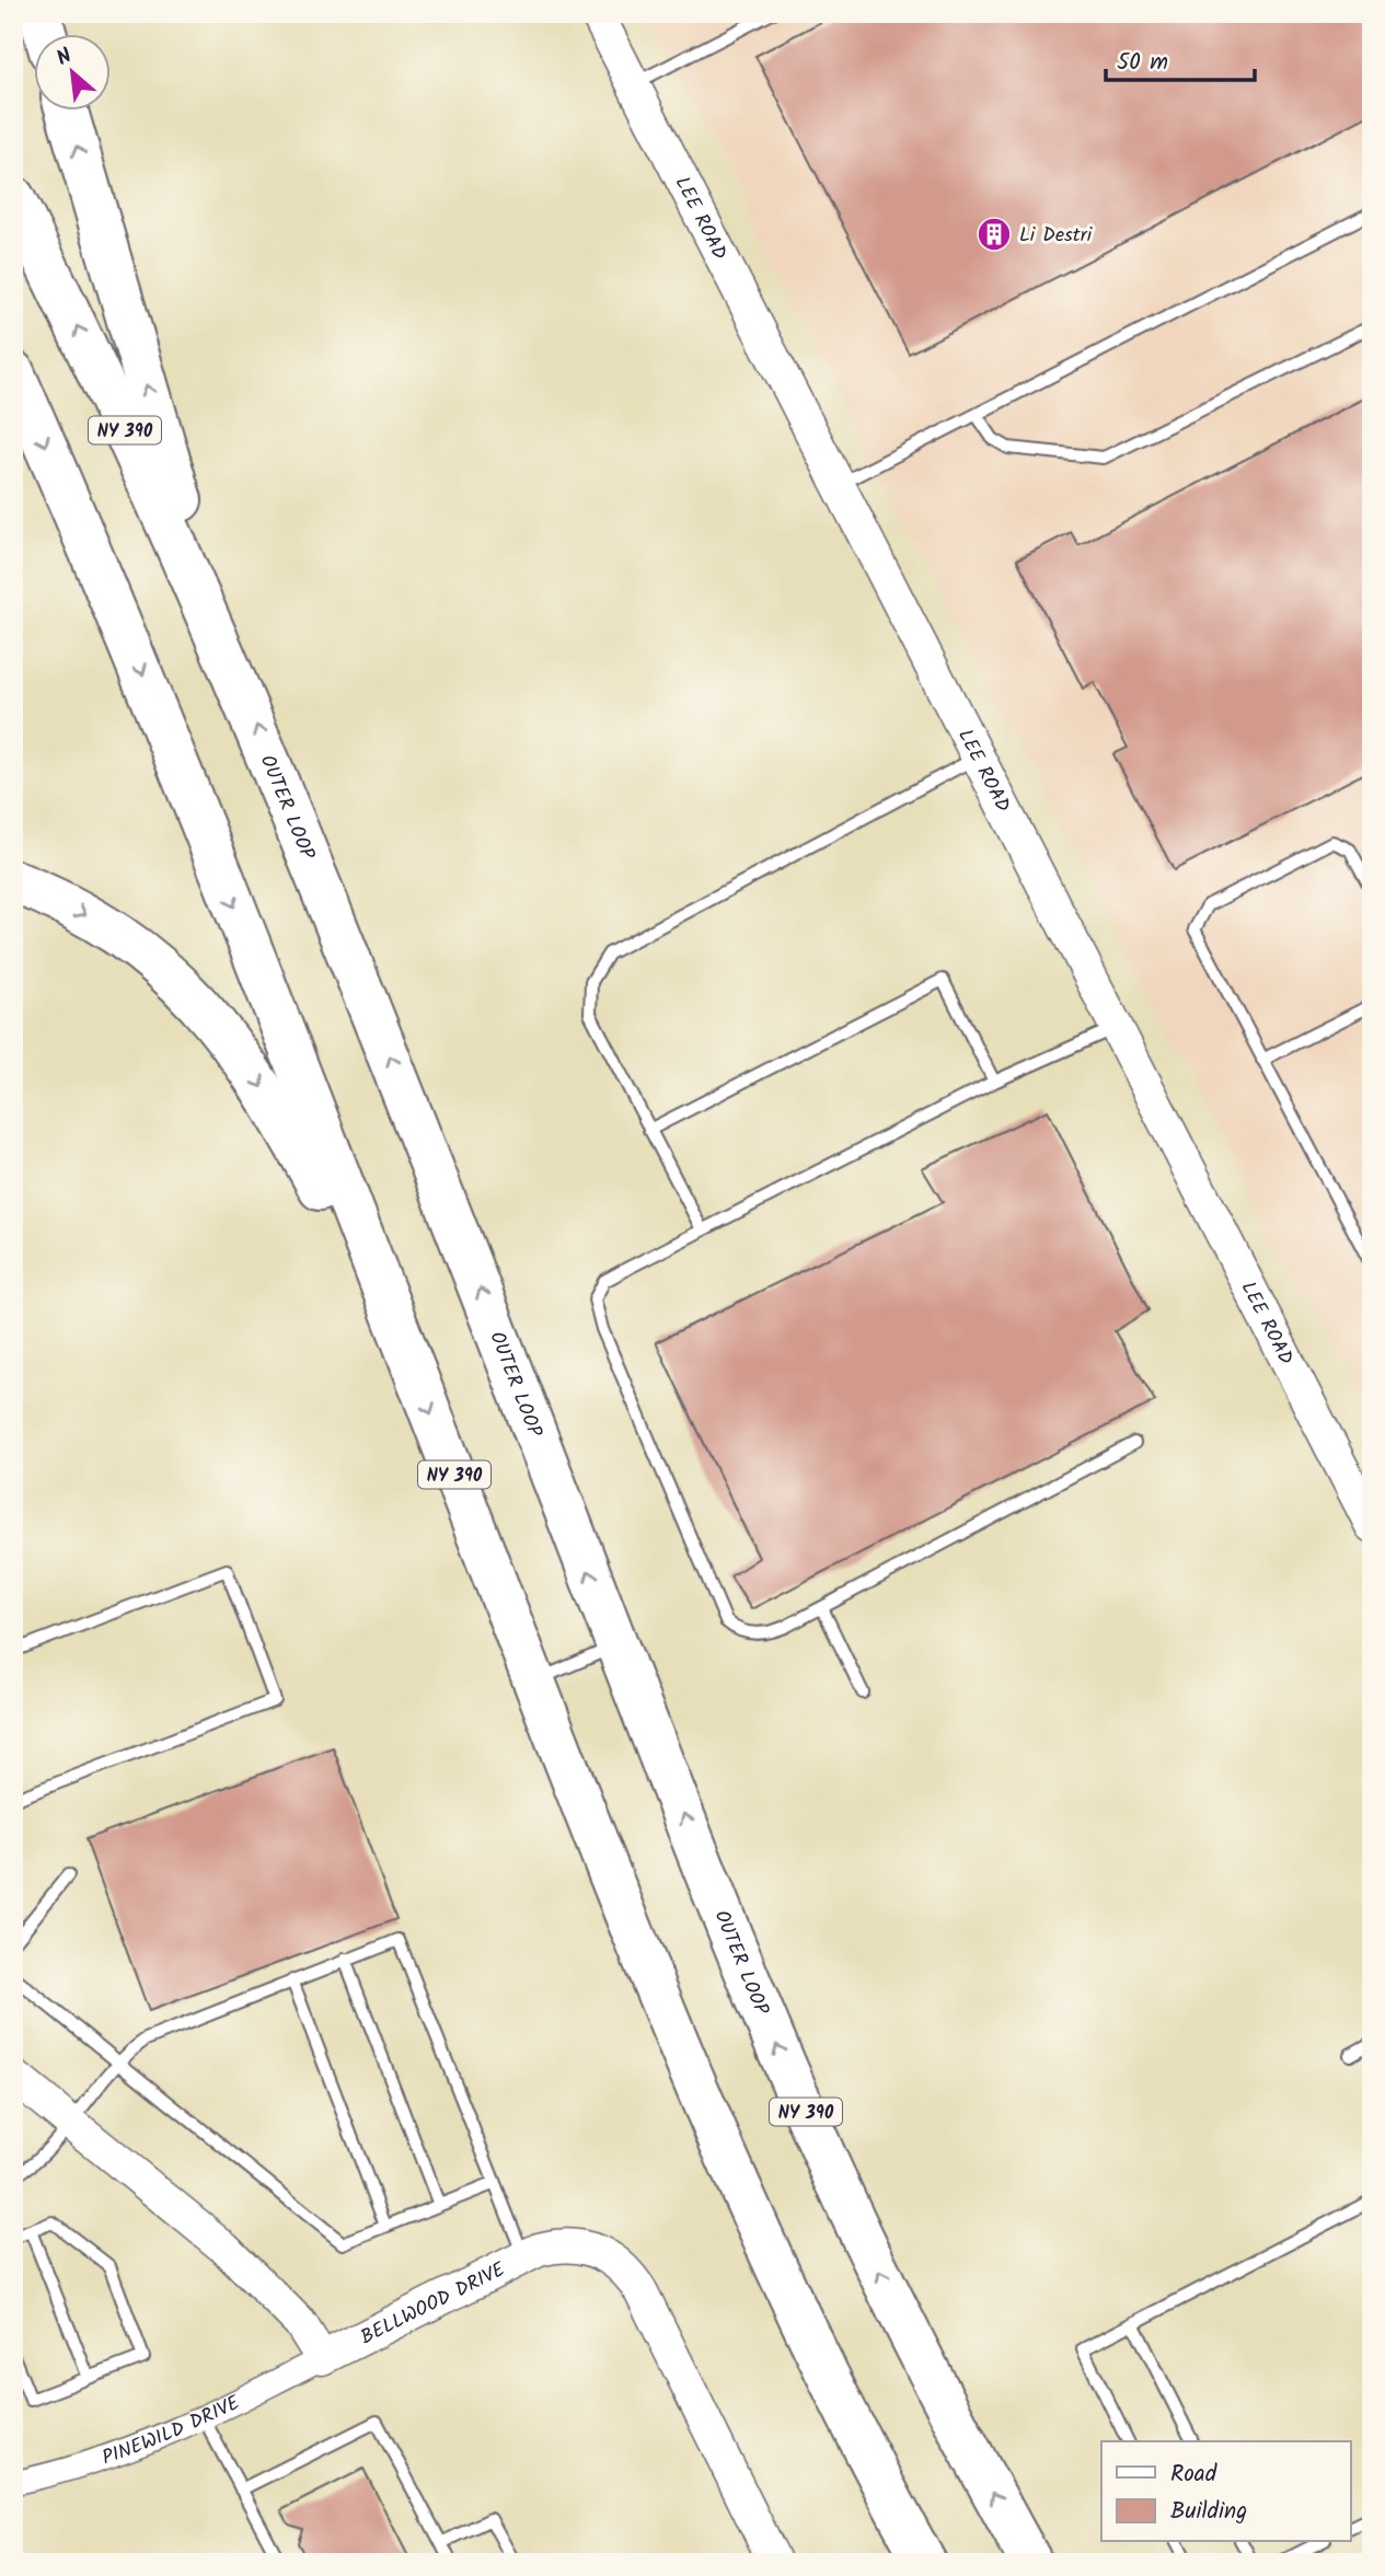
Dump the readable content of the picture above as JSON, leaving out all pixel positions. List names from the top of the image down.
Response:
{
  "streets": {
    "highway": ["NY 390", "OUTER LOOP"],
    "street": ["LEE ROAD", "BELLWOOD DRIVE", "PINEWILD DRIVE"]
  },
  "crossings": [
    ["BELLWOOD DRIVE", "PINEWILD DRIVE"]
  ],
  "places": {
    "building": ["Li Destri"]
  },
  "legend": ["Road", "Building"],
  "scale_bar": "50 m",
  "north": "top left"
}
